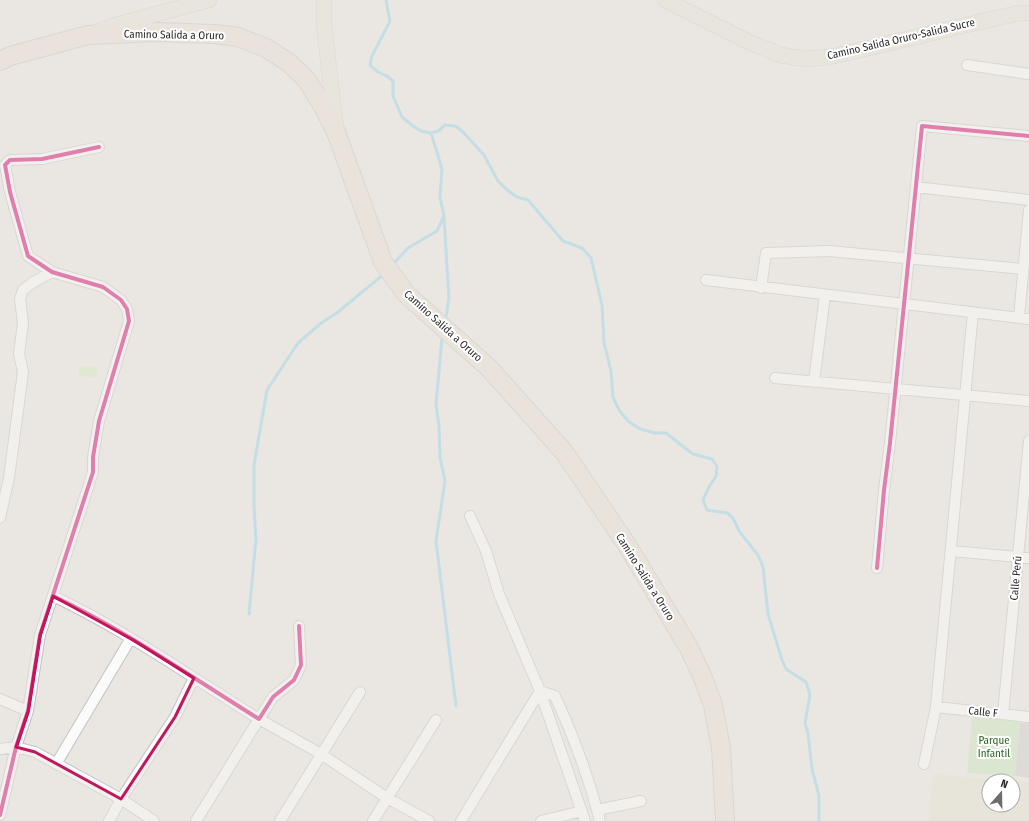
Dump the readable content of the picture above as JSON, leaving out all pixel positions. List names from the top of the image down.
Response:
{
  "streets": {
    "highway": ["Camino Salida a Oruro"],
    "main road": ["Camino Salida Oruro-Salida Sucre"],
    "street": ["Calle Perú", "Calle F"]
  },
  "crossings": [
    ["Calle Perú", "Calle F"]
  ],
  "parks": ["Parque Infantil"],
  "north": "top"
}
